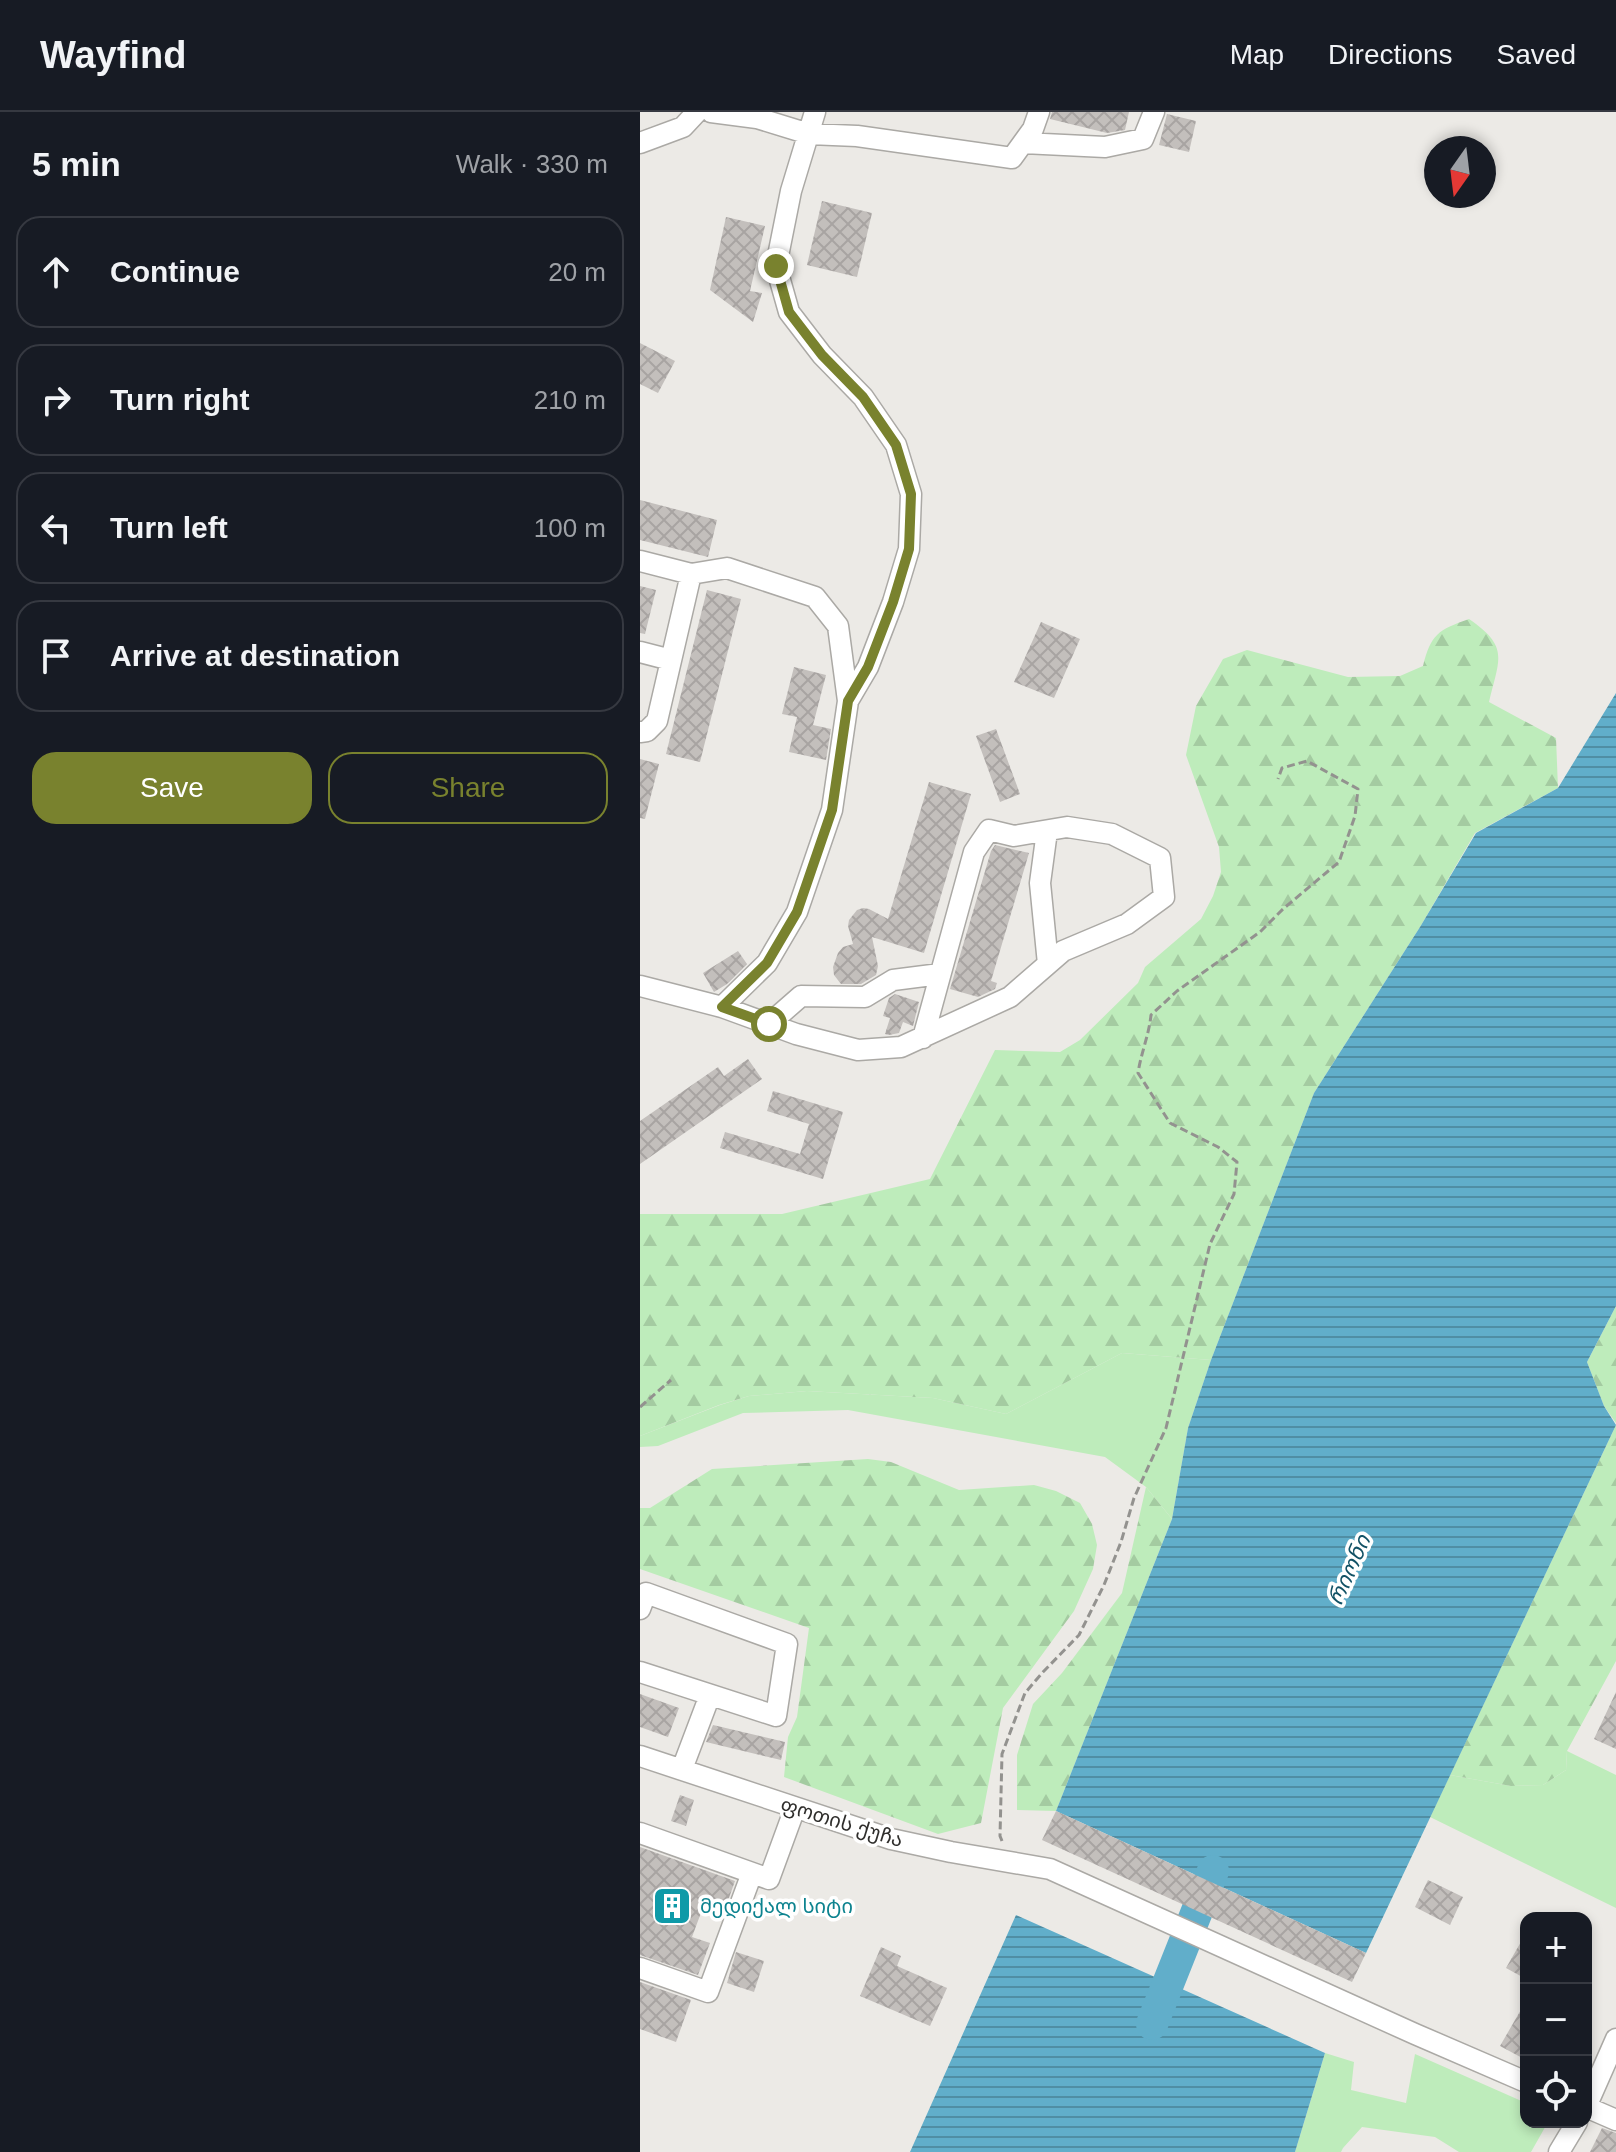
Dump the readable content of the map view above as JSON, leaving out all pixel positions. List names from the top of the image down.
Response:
{
  "streets": {
    "street": ["ფოთის ქუჩა"]
  },
  "water": ["რიონი"],
  "places": {
    "building": ["მედიქალ სიტი"]
  },
  "north": "bottom",
  "page": {
    "header": "Wayfind",
    "nav": ["Map", "Directions", "Saved"],
    "heading": ["5 min", "Walk · 330 m"],
    "list": [
      ["Continue", "20 m"],
      ["Turn right", "210 m"],
      ["Turn left", "100 m"],
      "Arrive at destination"
    ],
    "buttons": ["Save", "Share"],
    "map_buttons": ["+", "−"]
  }
}
